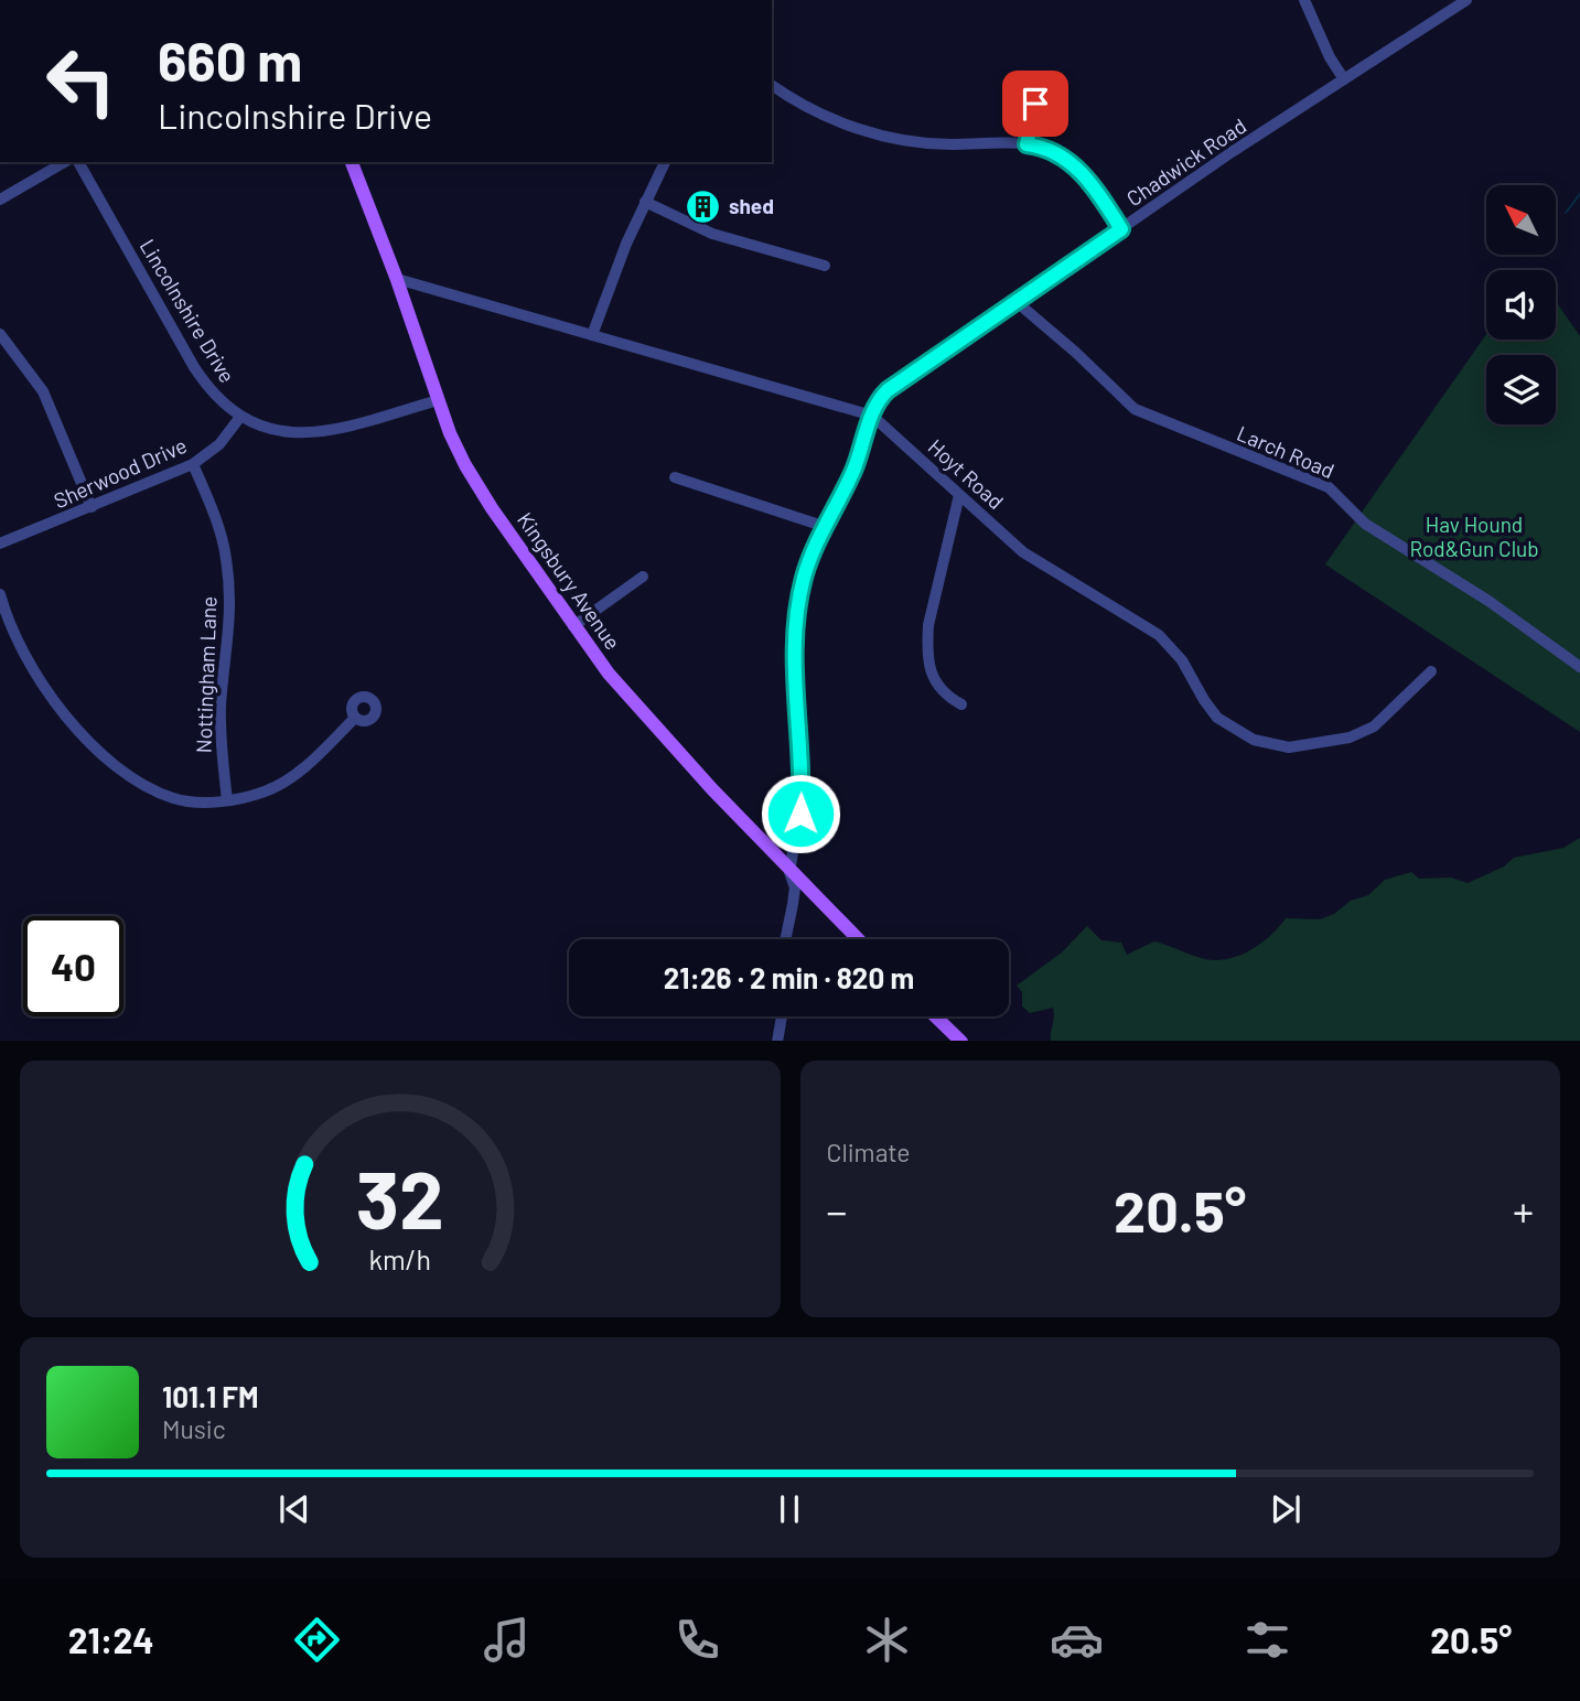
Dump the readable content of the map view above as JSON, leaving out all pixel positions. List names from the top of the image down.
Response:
{
  "streets": {
    "main road": ["Kingsbury Avenue"],
    "street": [
      "Chadwick Road",
      "Lincolnshire Drive",
      "Larch Road",
      "Sherwood Drive",
      "Hoyt Road",
      "Nottingham Lane"
    ]
  },
  "crossings": [
    ["Chadwick Road", "Larch Road"],
    ["Chadwick Road", "Hoyt Road"],
    ["Chadwick Road", "Kingsbury Avenue"],
    ["Lincolnshire Drive", "Sherwood Drive"],
    ["Lincolnshire Drive", "Kingsbury Avenue"],
    ["Sherwood Drive", "Nottingham Lane"],
    ["Hoyt Road", "Kingsbury Avenue"]
  ],
  "parks": ["Hav Hound Rod&Gun Club"],
  "places": {
    "building": ["shed"]
  },
  "north": "top left",
  "page": {
    "turn": ["660 m", "Lincolnshire Drive"],
    "limit": "40",
    "trip": "21:26 · 2 min · 820 m",
    "tile": "Climate",
    "heat": ["−", "20.5°", "+"],
    "song": ["101.1 FM", "Music"],
    "tabs": ["21:24", "20.5°"],
    "gauge": ["32", "km/h"]
  }
}
